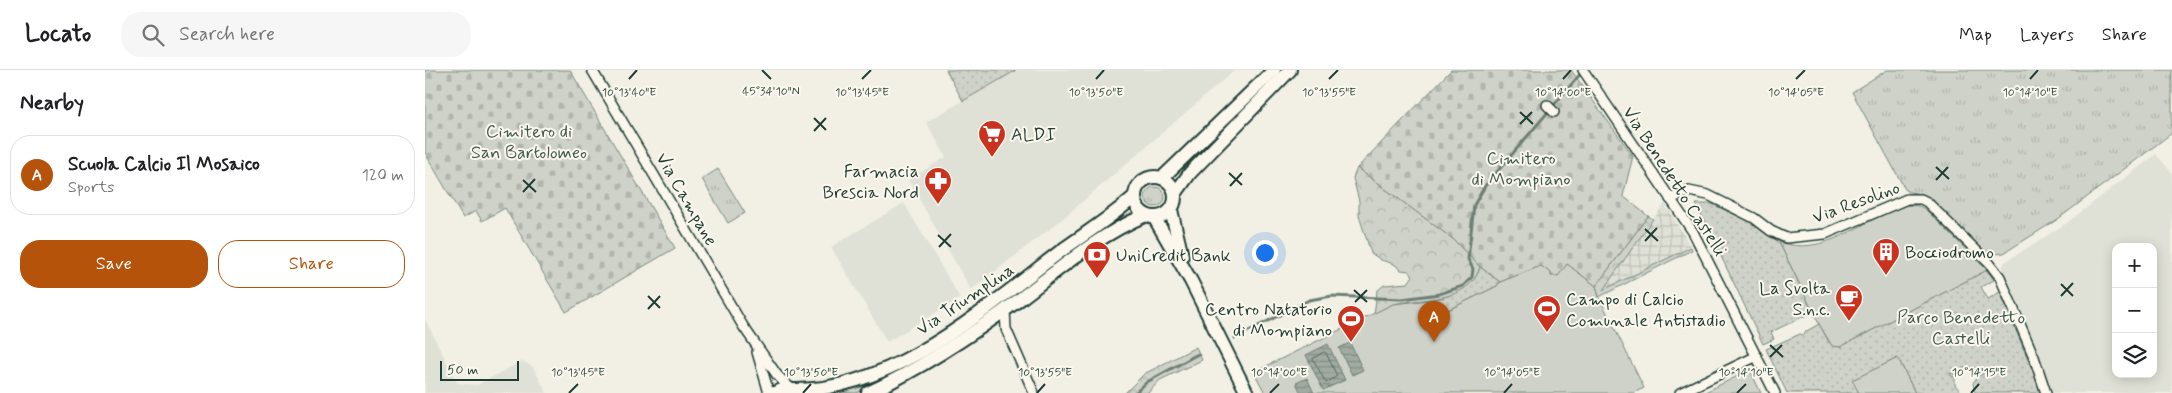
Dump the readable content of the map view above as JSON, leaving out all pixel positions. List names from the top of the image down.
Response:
{
  "streets": {
    "main road": ["Via Triumplina"],
    "street": ["Via Benedetto Castelli", "Via Campane", "Via Resolino"]
  },
  "crossings": [
    ["Via Benedetto Castelli", "Via Resolino"],
    ["Via Campane", "Via Triumplina"]
  ],
  "parks": ["Cimitero di San Bartolomeo", "Cimitero di Mompiano", "Parco Benedetto Castelli"],
  "places": {
    "supermarket": ["ALDI"],
    "pharmacy": ["Farmacia Brescia Nord"],
    "building": ["Bocciodromo"],
    "bank": ["UniCredit Bank"],
    "cafe": ["La Svolta S.n.c."],
    "sports": ["Campo di Calcio Comunale Antistadio", "Centro Natatorio di Mompiano"]
  },
  "scale_bar": "50 m",
  "page": {
    "header": "Locato",
    "search": "Search here",
    "nav": ["Map", "Layers", "Share"],
    "heading": "Nearby",
    "list": [
      {
        "mark": "A",
        "name": "Scuola Calcio Il Mosaico",
        "note": "Sports",
        "value": "120 m"
      }
    ],
    "buttons": ["Save", "Share"],
    "map_buttons": ["+", "−"],
    "pins": "A",
    "scale": "50 m"
  },
  "coordinates": [
    "45°34'10\"N",
    "10°13'40\"E",
    "10°13'45\"E",
    "10°13'55\"E",
    "10°14'05\"E",
    "10°14'10\"E",
    "10°13'50\"E",
    "10°14'00\"E",
    "10°14'15\"E"
  ]
}
